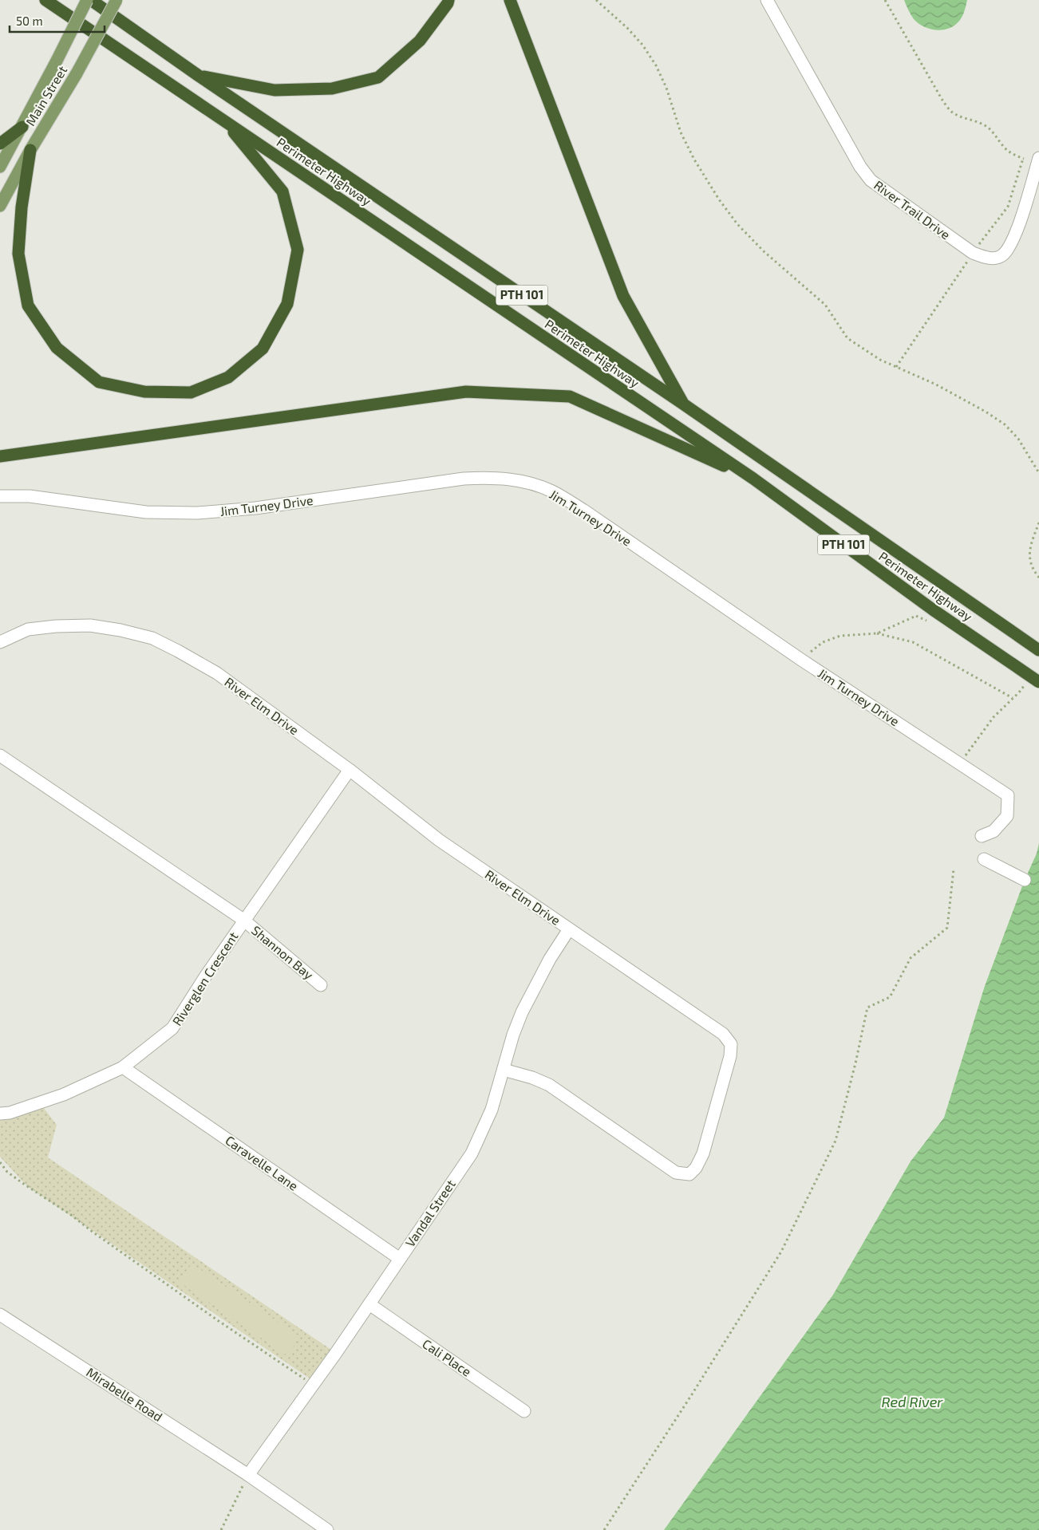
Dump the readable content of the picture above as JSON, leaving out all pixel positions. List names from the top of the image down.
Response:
{
  "streets": {
    "highway": ["Perimeter Highway", "PTH 101"],
    "main road": ["Main Street"],
    "street": [
      "River Trail Drive",
      "Jim Turney Drive",
      "River Elm Drive",
      "Shannon Bay",
      "Riverglen Crescent",
      "Caravelle Lane",
      "Vandal Street",
      "Cali Place",
      "Mirabelle Road"
    ]
  },
  "crossings": [
    ["River Elm Drive", "Riverglen Crescent"],
    ["River Elm Drive", "Vandal Street"],
    ["Shannon Bay", "Riverglen Crescent"],
    ["Riverglen Crescent", "Caravelle Lane"],
    ["Caravelle Lane", "Vandal Street"],
    ["Vandal Street", "Cali Place"],
    ["Vandal Street", "Mirabelle Road"]
  ],
  "water": ["Red River"],
  "scale_bar": "50 m"
}
